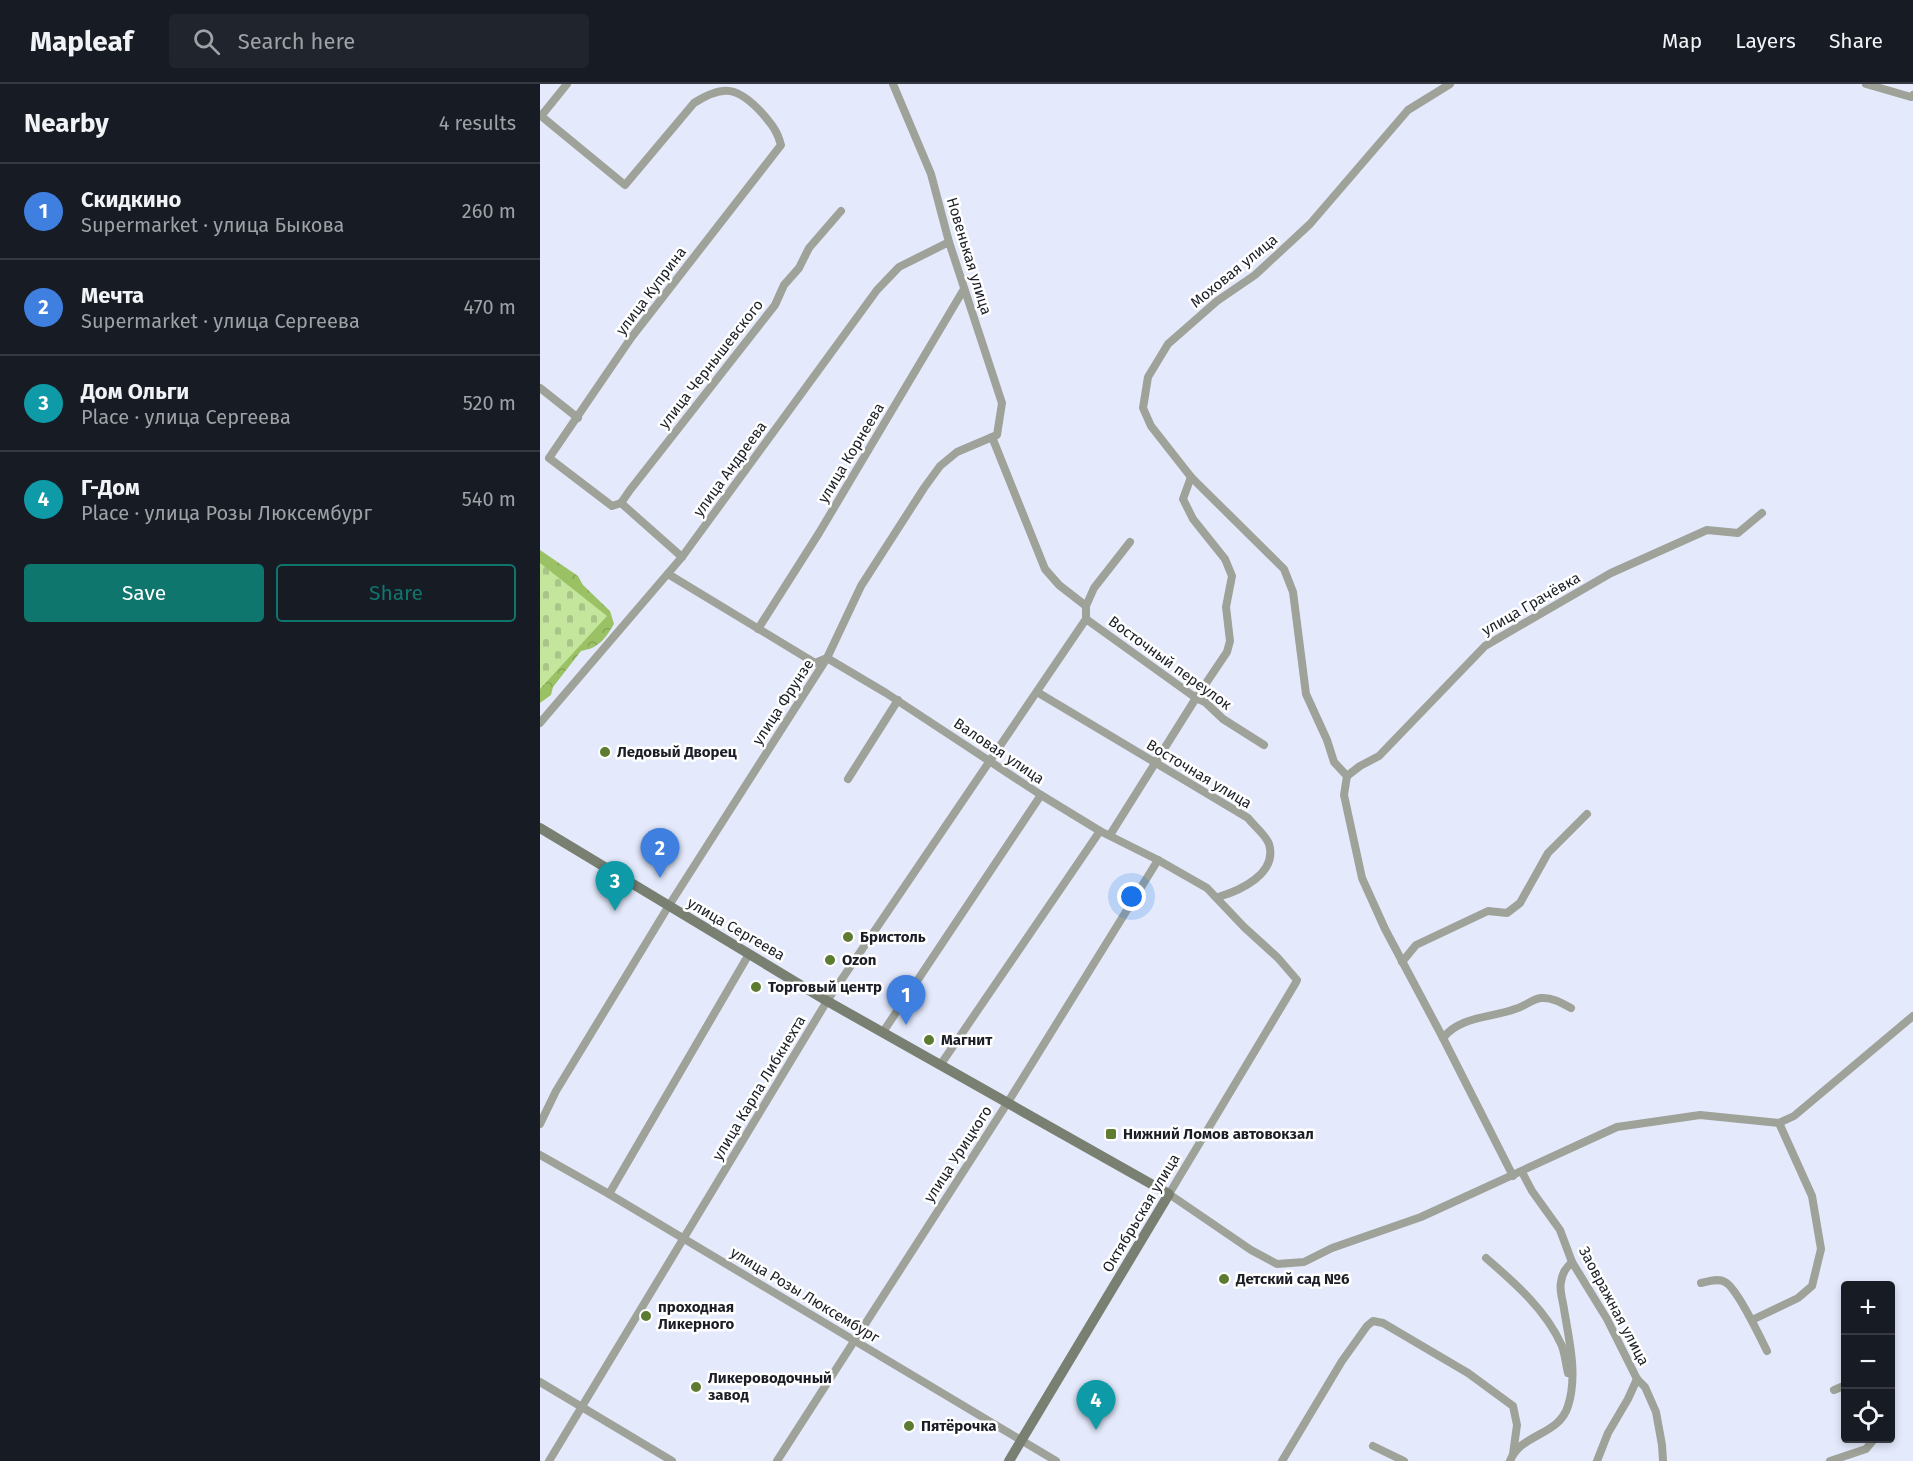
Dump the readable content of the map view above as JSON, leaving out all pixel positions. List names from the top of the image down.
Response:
{
  "streets": {
    "main road": ["улица Сергеева", "Октябрьская улица"],
    "street": [
      "Новенькая улица",
      "Моховая улица",
      "улица Куприна",
      "улица Чернышевского",
      "улица Корнеева",
      "улица Андреева",
      "улица Грачёвка",
      "Восточный переулок",
      "улица Фрунзе",
      "Валовая улица",
      "Восточная улица",
      "улица Карла Либкнехта",
      "улица Урицкого",
      "улица Розы Люксембург",
      "Заовражная улица"
    ]
  },
  "crossings": [
    ["Новенькая улица", "улица Корнеева"],
    ["Новенькая улица", "улица Андреева"],
    ["Новенькая улица", "улица Фрунзе"],
    ["Моховая улица", "улица Грачёвка"],
    ["улица Куприна", "улица Чернышевского"],
    ["улица Корнеева", "Валовая улица"],
    ["улица Андреева", "Валовая улица"],
    ["Восточный переулок", "улица Карла Либкнехта"],
    ["улица Фрунзе", "Валовая улица"],
    ["улица Фрунзе", "улица Сергеева"],
    ["Валовая улица", "Восточная улица"],
    ["Валовая улица", "улица Карла Либкнехта"],
    ["Валовая улица", "улица Урицкого"],
    ["Валовая улица", "Октябрьская улица"],
    ["Восточная улица", "улица Карла Либкнехта"],
    ["улица Сергеева", "улица Карла Либкнехта"],
    ["улица Сергеева", "улица Урицкого"],
    ["улица Сергеева", "Октябрьская улица"],
    ["улица Карла Либкнехта", "улица Розы Люксембург"],
    ["улица Урицкого", "улица Розы Люксембург"],
    ["Октябрьская улица", "улица Розы Люксембург"]
  ],
  "places": {
    "other": [
      "Ледовый Дворец",
      "Бристоль",
      "Ozon",
      "Торговый центр",
      "Магнит",
      "Детский сад №6",
      "проходная Ликерного",
      "Ликероводочный завод",
      "Пятёрочка"
    ],
    "transit": ["Нижний Ломов автовокзал"]
  },
  "page": {
    "header": "Mapleaf",
    "search": "Search here",
    "nav": ["Map", "Layers", "Share"],
    "heading": ["Nearby", "4 results"],
    "list": [
      {
        "mark": "1",
        "name": "Скидкино",
        "note": "Supermarket · улица Быкова",
        "value": "260 m"
      },
      {
        "mark": "2",
        "name": "Мечта",
        "note": "Supermarket · улица Сергеева",
        "value": "470 m"
      },
      {
        "mark": "3",
        "name": "Дом Ольги",
        "note": "Place · улица Сергеева",
        "value": "520 m"
      },
      {
        "mark": "4",
        "name": "Г-Дом",
        "note": "Place · улица Розы Люксембург",
        "value": "540 m"
      }
    ],
    "buttons": ["Save", "Share"],
    "pins": [
      "2",
      "3",
      "1",
      "4"
    ],
    "map_buttons": ["+", "−"]
  }
}
